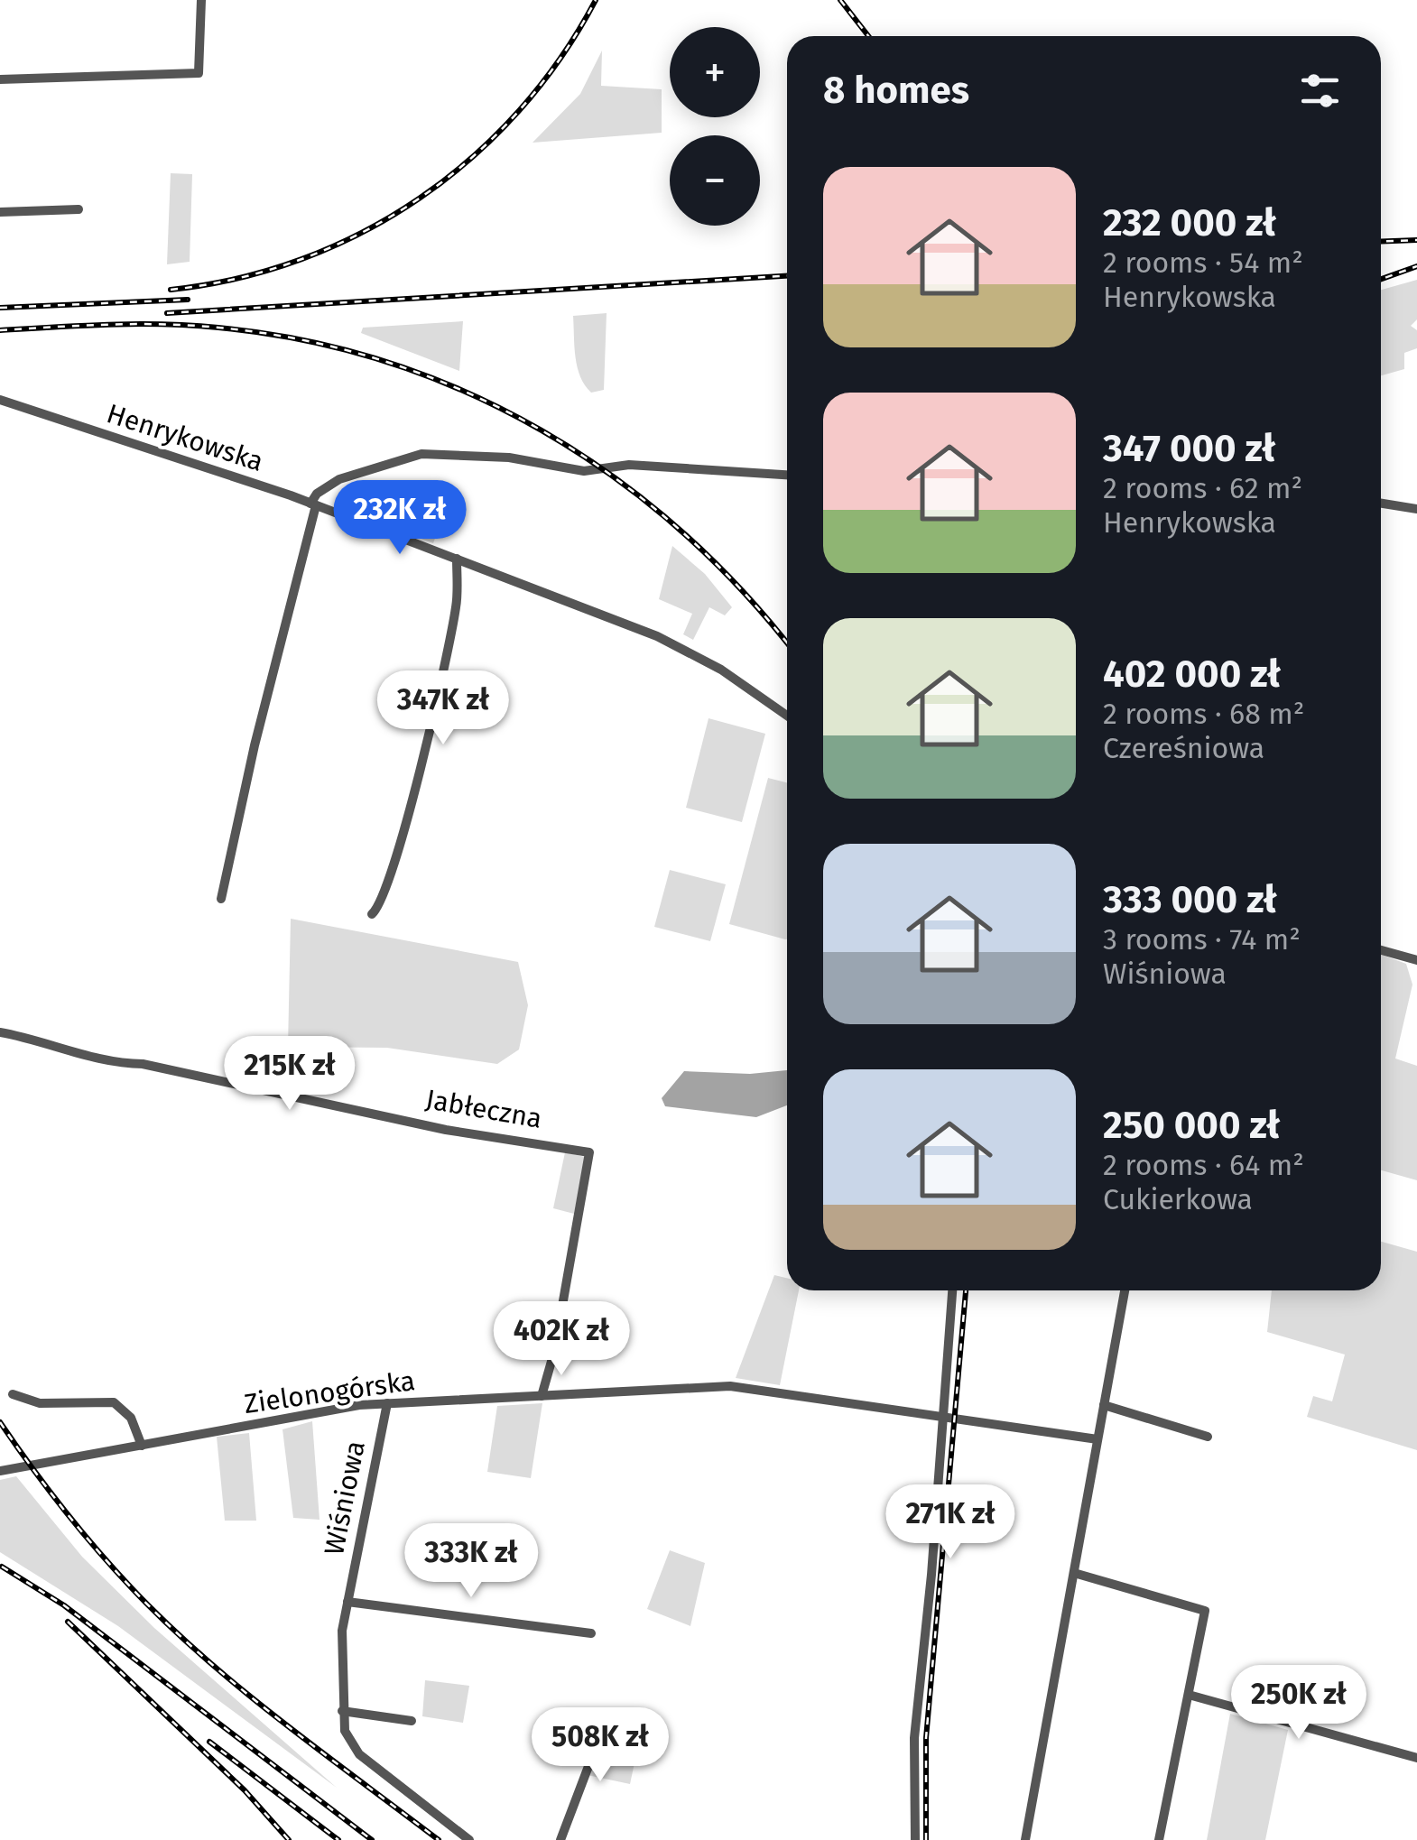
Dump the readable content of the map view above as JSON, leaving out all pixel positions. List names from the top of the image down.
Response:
{
  "streets": {
    "street": [
      "Henrykowska",
      "Jabłeczna",
      "Zielonogórska",
      "Wiśniowa"
    ]
  },
  "crossings": [
    ["Jabłeczna", "Zielonogórska"],
    ["Zielonogórska", "Wiśniowa"]
  ],
  "page": {
    "map_buttons": ["+", "−"],
    "heading": "8 homes",
    "list": [
      {
        "name": "232 000 zł",
        "note": "2 rooms · 54 m² · Henrykowska"
      },
      {
        "name": "347 000 zł",
        "note": "2 rooms · 62 m² · Henrykowska"
      },
      {
        "name": "402 000 zł",
        "note": "2 rooms · 68 m² · Czereśniowa"
      },
      {
        "name": "333 000 zł",
        "note": "3 rooms · 74 m² · Wiśniowa"
      },
      {
        "name": "250 000 zł",
        "note": "2 rooms · 64 m² · Cukierkowa"
      }
    ],
    "price": [
      "232K zł",
      "347K zł",
      "215K zł",
      "402K zł",
      "271K zł",
      "333K zł",
      "250K zł",
      "508K zł"
    ]
  }
}
